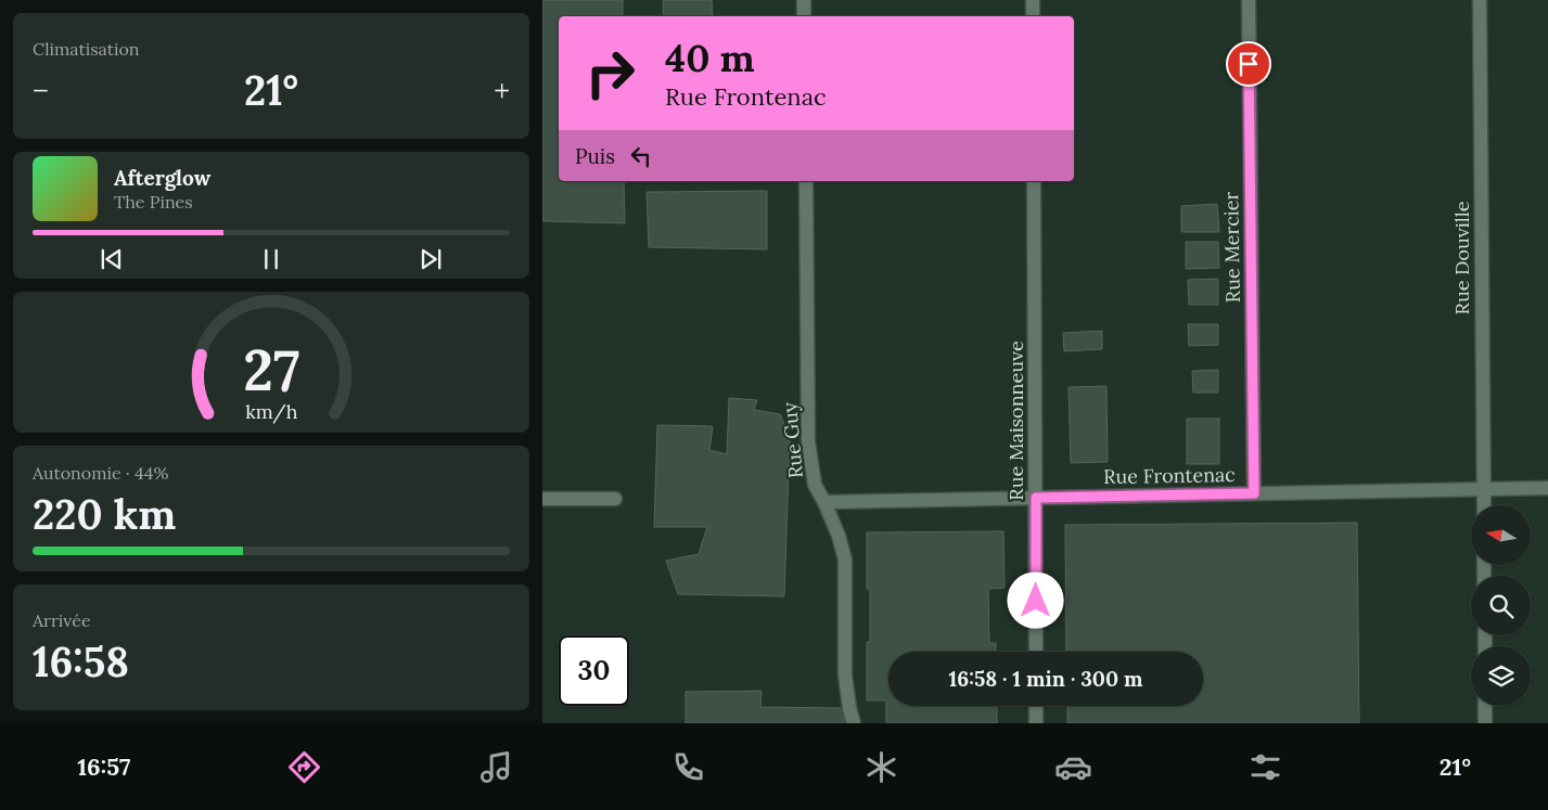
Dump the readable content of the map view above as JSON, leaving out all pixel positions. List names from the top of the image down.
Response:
{
  "streets": {
    "street": [
      "Rue Mercier",
      "Rue Douville",
      "Rue Maisonneuve",
      "Rue Guy",
      "Rue Frontenac"
    ]
  },
  "crossings": [
    ["Rue Mercier", "Rue Frontenac"],
    ["Rue Douville", "Rue Frontenac"],
    ["Rue Maisonneuve", "Rue Frontenac"],
    ["Rue Guy", "Rue Frontenac"]
  ],
  "north": "left",
  "page": {
    "tile": [
      "Climatisation",
      ["Autonomie · 44%", "220 km"],
      ["Arrivée", "16:58"]
    ],
    "turn": ["40 m", "Rue Frontenac"],
    "heat": ["−", "21°", "+"],
    "then": "Puis",
    "song": ["Afterglow", "The Pines"],
    "limit": "30",
    "trip": "16:58 · 1 min · 300 m",
    "tabs": ["16:57", "21°"],
    "gauge": ["27", "km/h"]
  }
}
